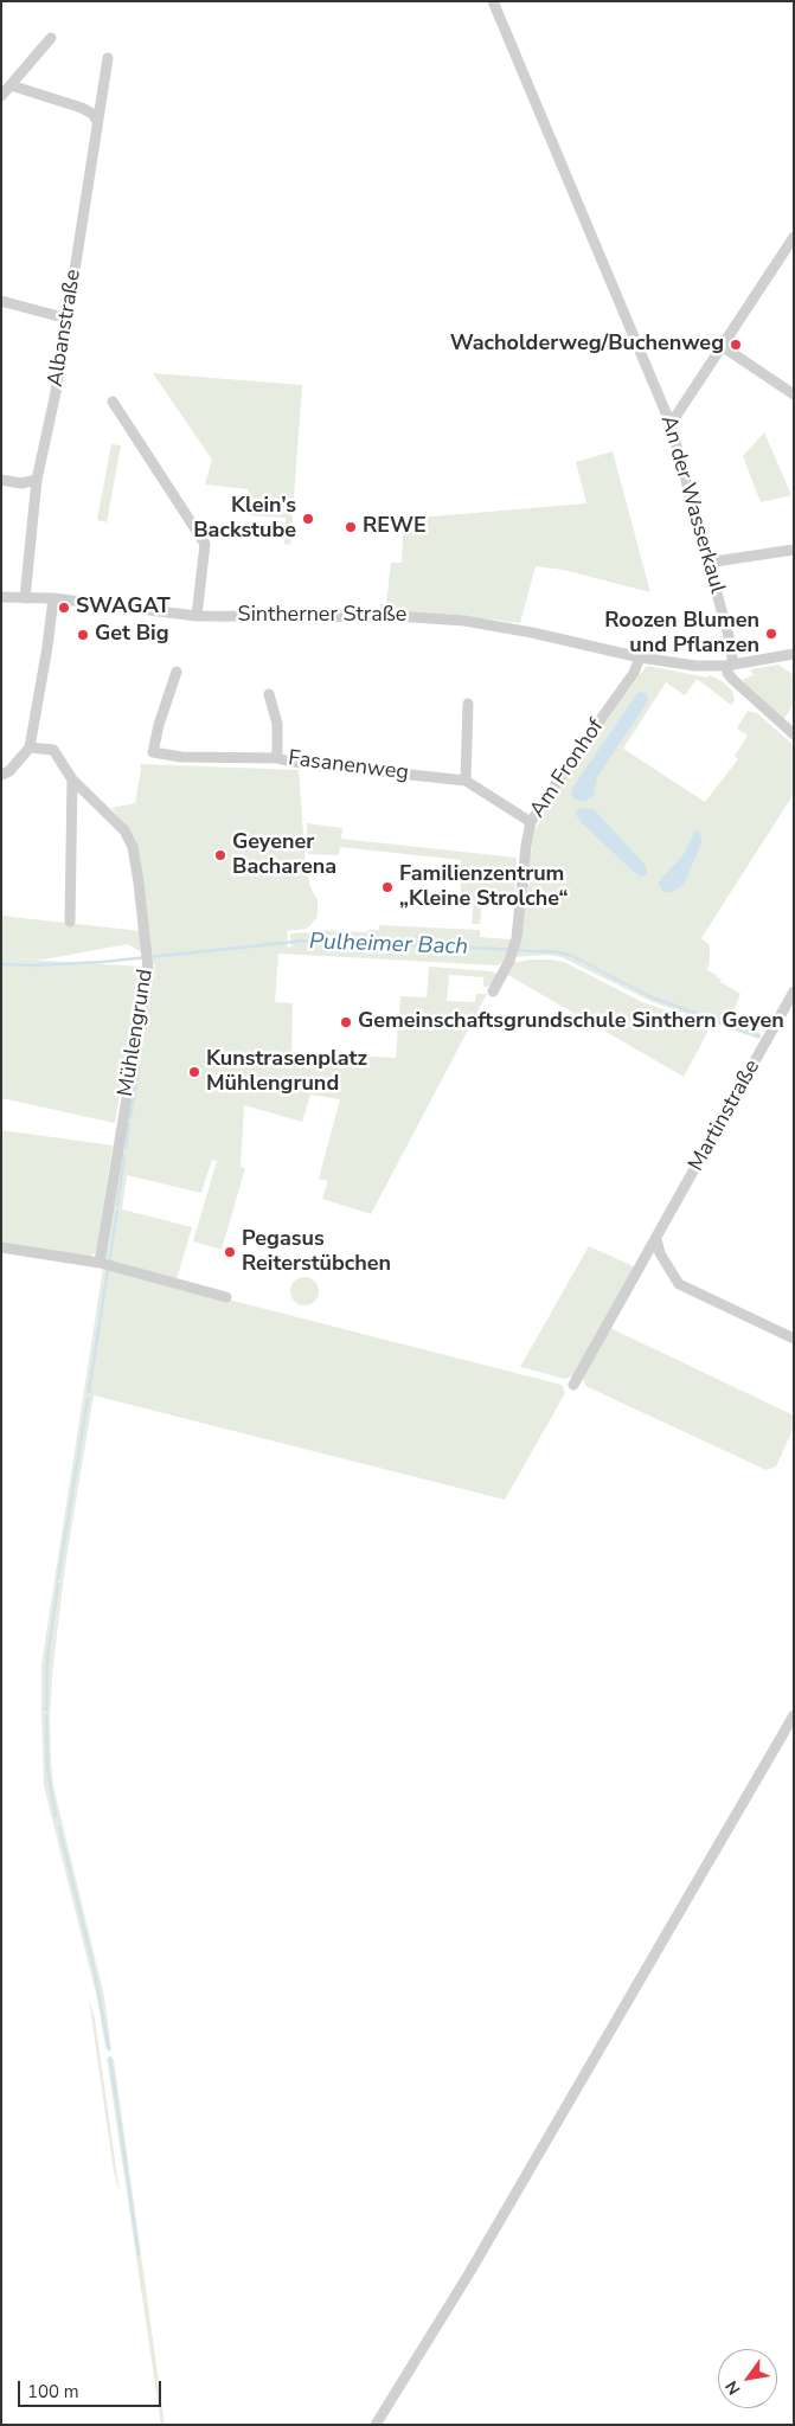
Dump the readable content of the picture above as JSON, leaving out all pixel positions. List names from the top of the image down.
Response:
{
  "streets": {
    "street": [
      "Albanstraße",
      "An der Wasserkaul",
      "Sintherner Straße",
      "Fasanenweg",
      "Am Fronhof",
      "Mühlengrund",
      "Martinstraße"
    ]
  },
  "crossings": [
    ["Albanstraße", "Sintherner Straße"],
    ["An der Wasserkaul", "Sintherner Straße"],
    ["Sintherner Straße", "Am Fronhof"],
    ["Fasanenweg", "Am Fronhof"]
  ],
  "water": ["Pulheimer Bach"],
  "places": [
    "Wacholderweg/Buchenweg",
    "Klein’s Backstube",
    "REWE",
    "SWAGAT",
    "Roozen Blumen und Pflanzen",
    "Get Big",
    "Geyener Bacharena",
    "Familienzentrum „Kleine Strolche“",
    "Gemeinschaftsgrundschule Sinthern Geyen",
    "Kunstrasenplatz Mühlengrund",
    "Pegasus Reiterstübchen"
  ],
  "scale_bar": "100 m",
  "north": "bottom left"
}
